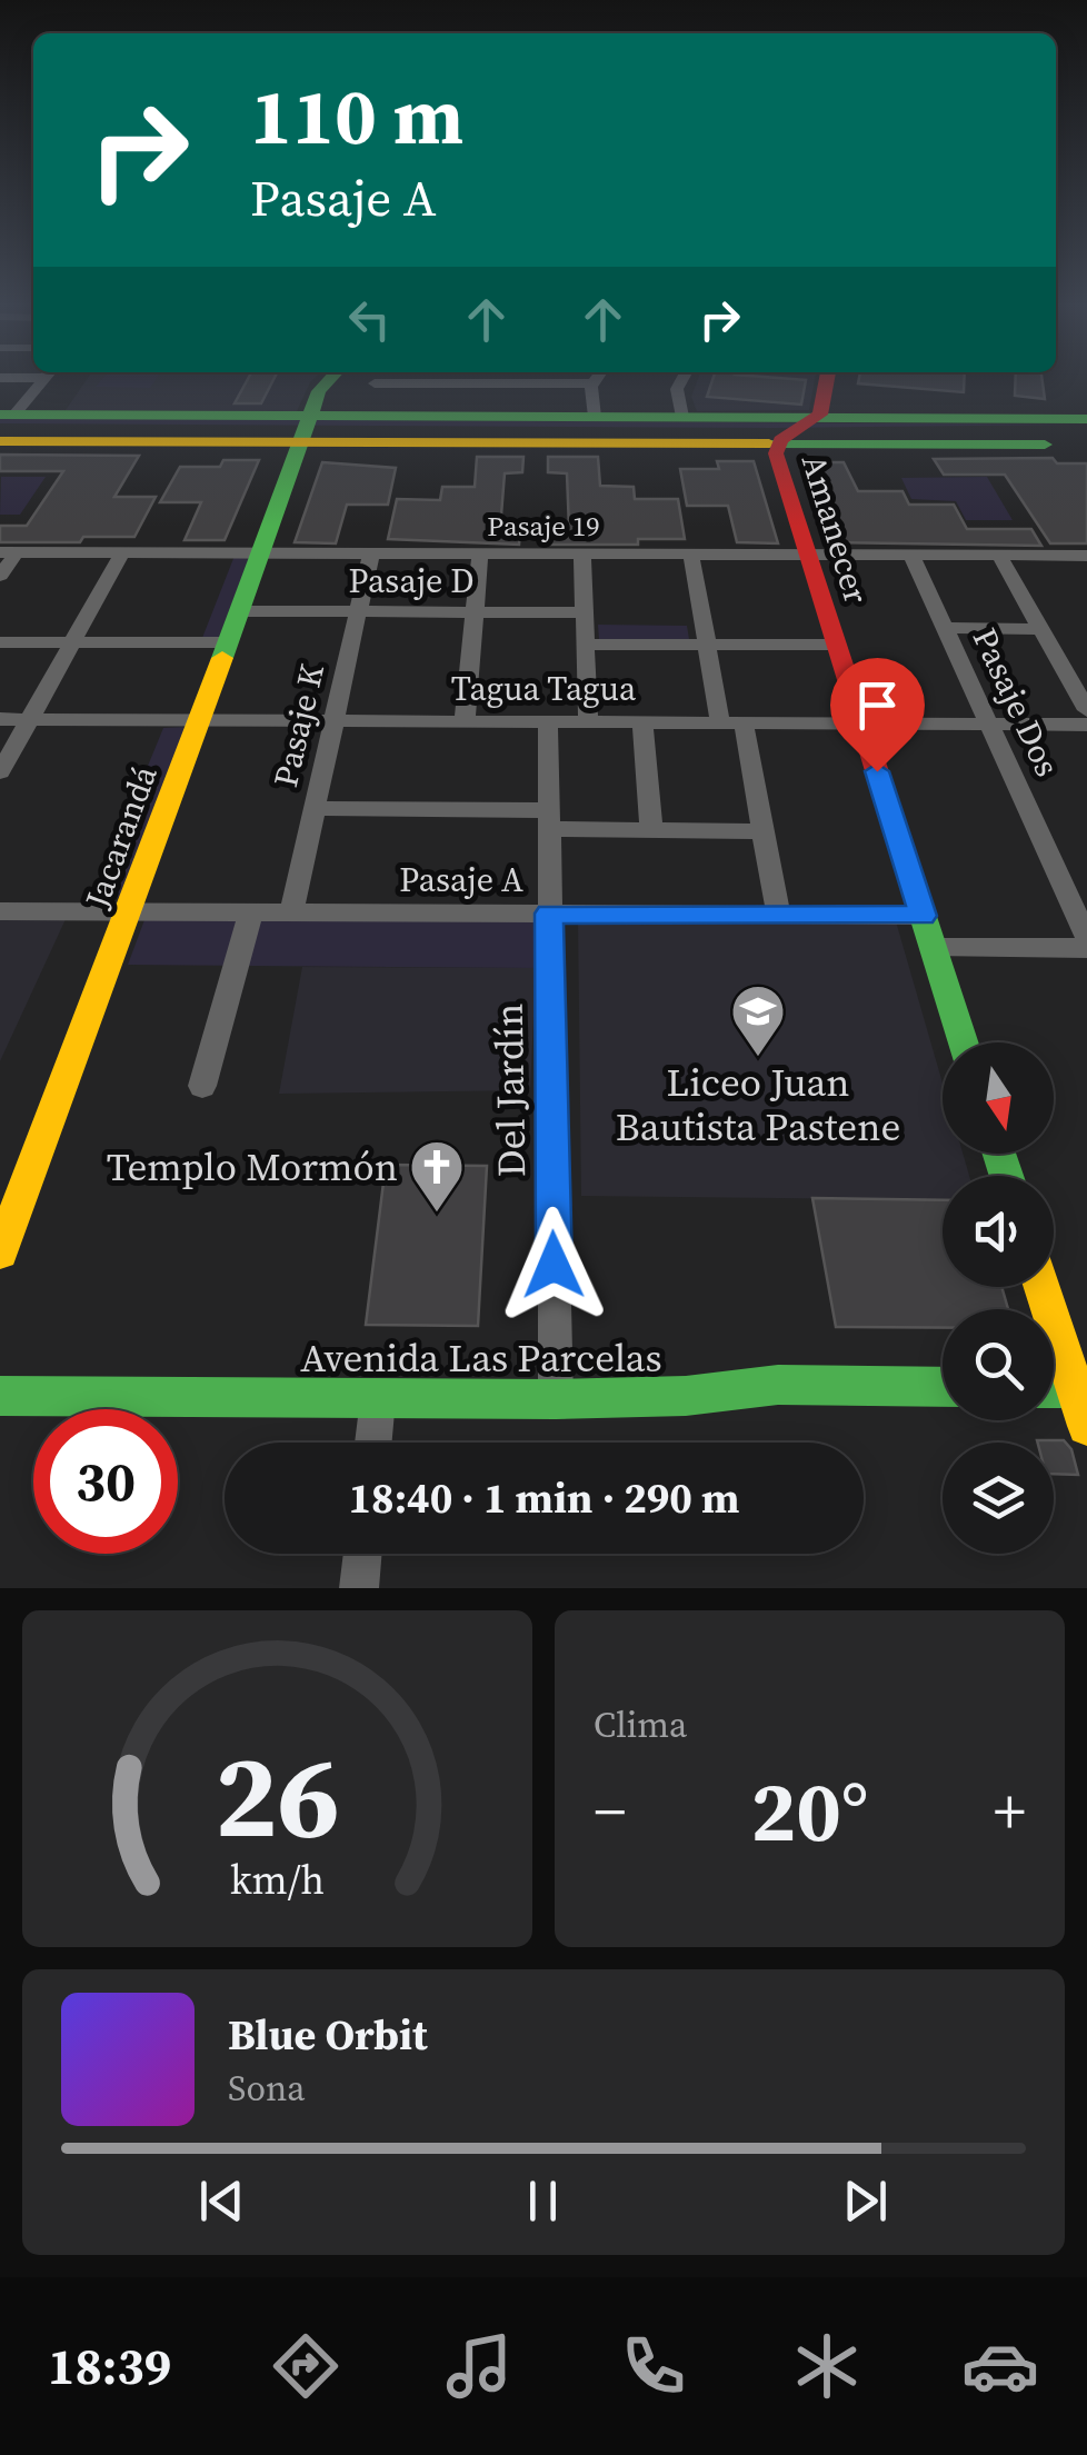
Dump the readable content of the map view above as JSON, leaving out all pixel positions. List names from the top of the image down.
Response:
{
  "streets": {
    "main road": ["Amanecer", "Jacarandá", "Avenida Las Parcelas"],
    "street": [
      "Pasaje 19",
      "Pasaje D",
      "Tagua Tagua",
      "Pasaje Dos",
      "Pasaje K",
      "Pasaje A",
      "Del Jardín"
    ]
  },
  "crossings": [
    ["Pasaje 19", "Amanecer"],
    ["Pasaje 19", "Pasaje Dos"],
    ["Pasaje 19", "Pasaje K"],
    ["Pasaje 19", "Jacarandá"],
    ["Amanecer", "Tagua Tagua"],
    ["Amanecer", "Pasaje A"],
    ["Pasaje D", "Pasaje K"],
    ["Pasaje D", "Jacarandá"],
    ["Tagua Tagua", "Pasaje Dos"],
    ["Tagua Tagua", "Pasaje K"],
    ["Tagua Tagua", "Jacarandá"],
    ["Tagua Tagua", "Del Jardín"],
    ["Pasaje K", "Pasaje A"],
    ["Jacarandá", "Pasaje A"],
    ["Pasaje A", "Del Jardín"],
    ["Del Jardín", "Avenida Las Parcelas"]
  ],
  "places": {
    "school or university": ["Liceo Juan Bautista Pastene"],
    "church": ["Templo Mormón"]
  },
  "north": "bottom",
  "page": {
    "turn": ["110 m", "Pasaje A"],
    "limit": "30",
    "trip": "18:40 · 1 min · 290 m",
    "tile": "Clima",
    "heat": ["−", "20°", "+"],
    "song": ["Blue Orbit", "Sona"],
    "tabs": "18:39",
    "gauge": ["26", "km/h"]
  }
}
